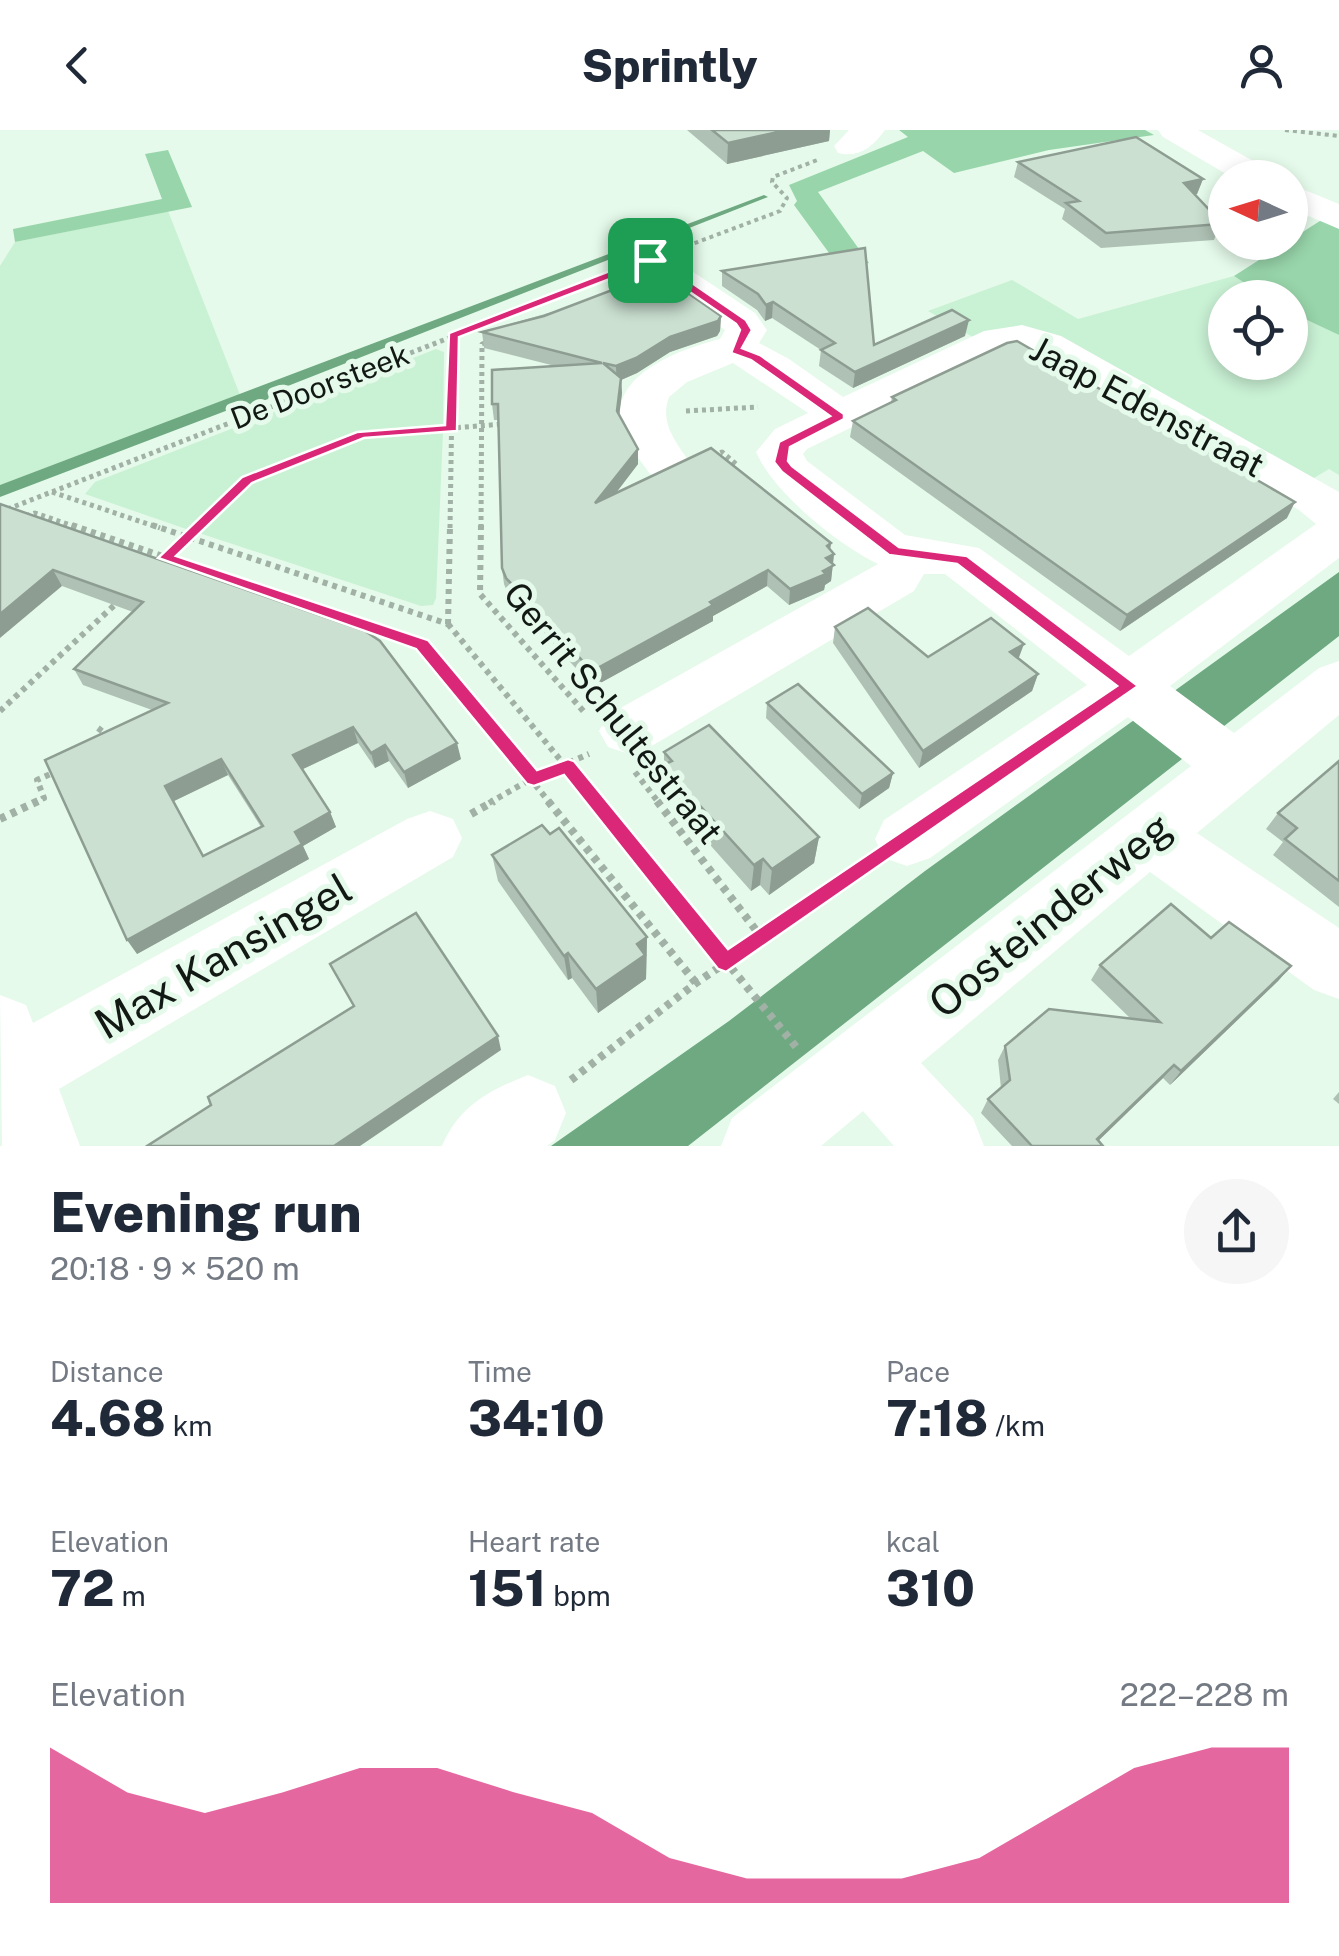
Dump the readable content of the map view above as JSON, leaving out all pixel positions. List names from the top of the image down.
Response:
{
  "streets": {
    "street": ["Jaap Edenstraat", "Oosteinderweg", "Max Kansingel"],
    "path": ["De Doorsteek", "Gerrit Schultestraat"]
  },
  "crossings": [
    ["De Doorsteek", "Gerrit Schultestraat"]
  ],
  "north": "left",
  "page": {
    "header": "Sprintly",
    "heading": ["Evening run", "20:18 · 9 × 520 m"],
    "stats": [
      ["Distance", "4.68 km"],
      ["Time", "34:10"],
      ["Pace", "7:18 /km"],
      ["Elevation", "72 m"],
      ["Heart rate", "151 bpm"],
      ["kcal", "310"]
    ],
    "chart": ["Elevation", "222–228 m"]
  }
}
